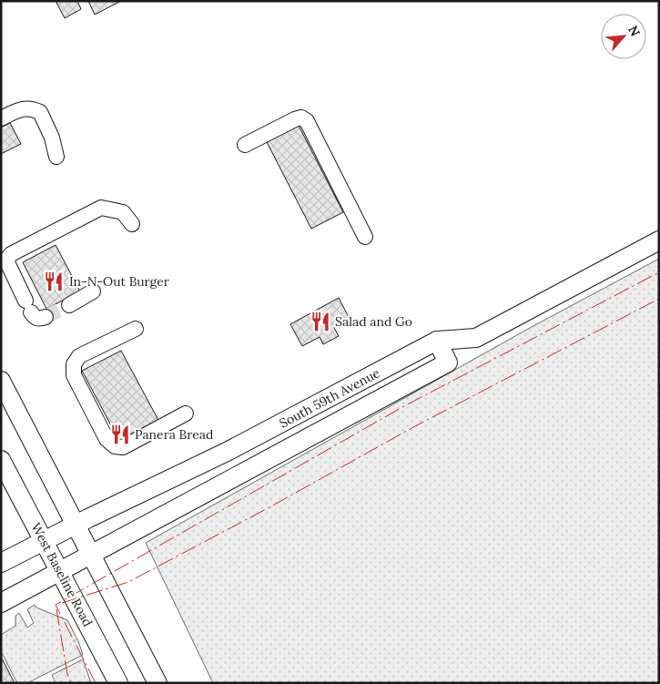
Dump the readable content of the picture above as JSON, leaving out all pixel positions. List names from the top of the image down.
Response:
{
  "streets": {
    "main road": ["South 59th Avenue", "West Baseline Road"]
  },
  "crossings": [
    ["South 59th Avenue", "West Baseline Road"]
  ],
  "places": {
    "restaurant": ["In-N-Out Burger", "Salad and Go", "Panera Bread"]
  },
  "north": "top right"
}
